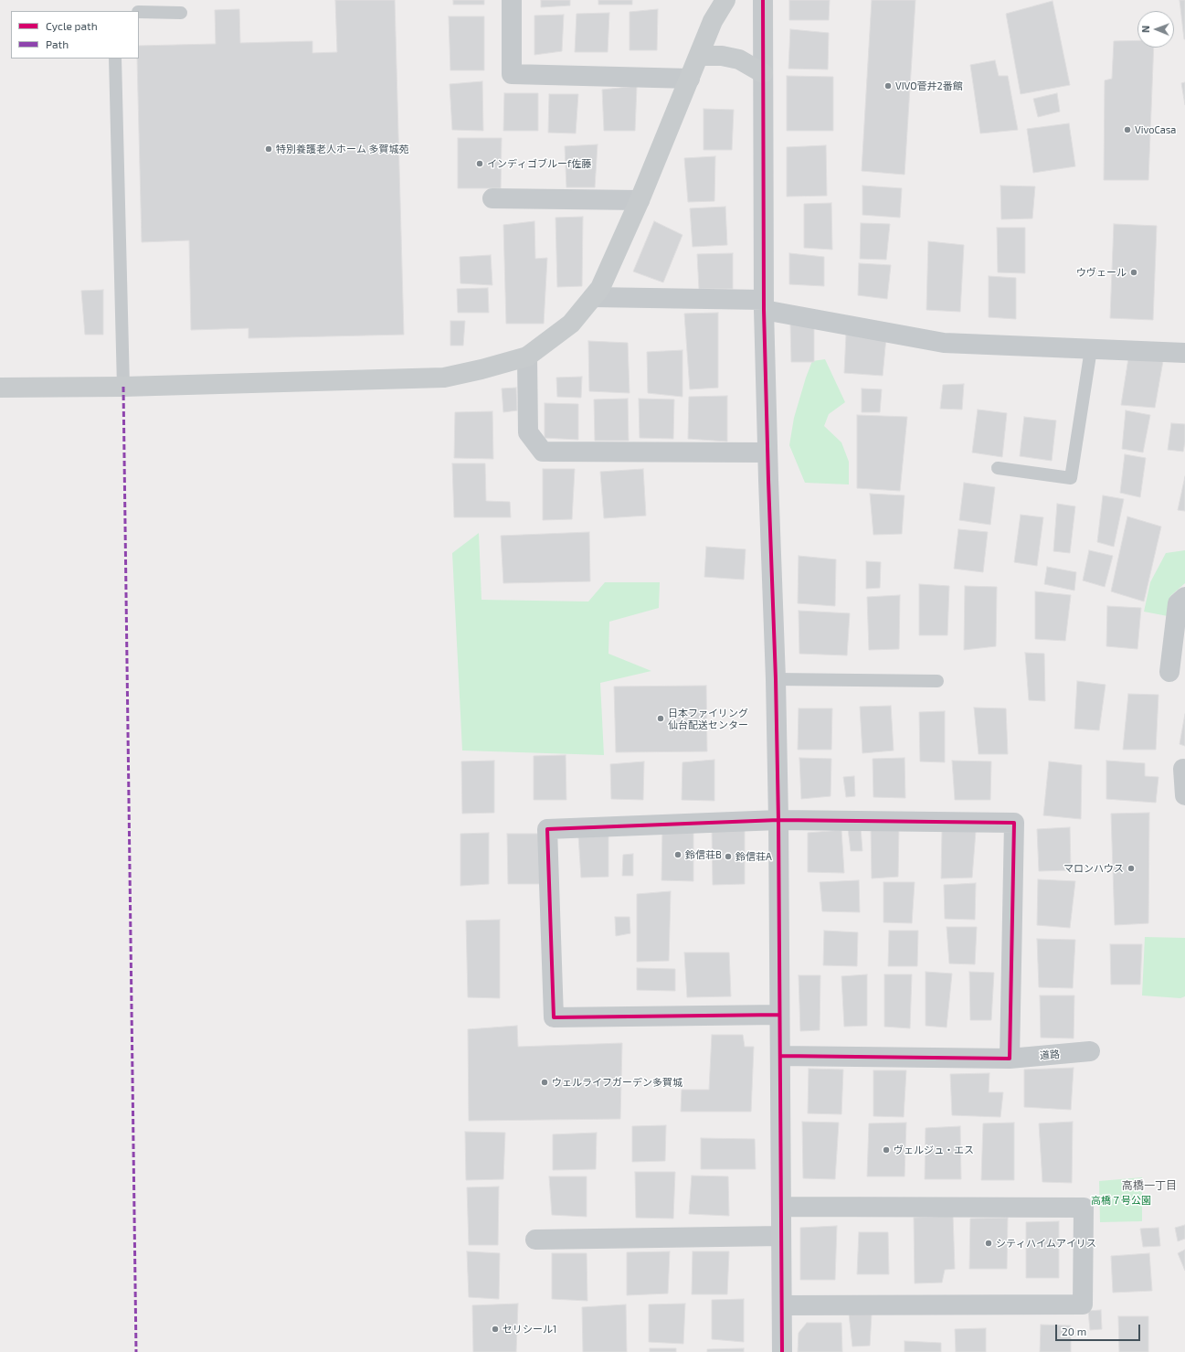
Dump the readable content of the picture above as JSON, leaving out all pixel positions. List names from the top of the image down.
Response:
{
  "streets": {
    "street": ["道路"]
  },
  "districts": ["高橋一丁目"],
  "parks": ["高橋７号公園"],
  "places": [
    "VIVO菅井2番館",
    "VivoCasa",
    "特別養護老人ホーム 多賀城苑",
    "インディゴブルーf佐藤",
    "ウヴェール",
    "日本ファイリング 仙台配送センター",
    "鈴信荘B",
    "鈴信荘A",
    "マロンハウス",
    "ウェルライフガーデン多賀城",
    "ヴェルジュ・エス",
    "シティハイムアイリス",
    "セリシール1"
  ],
  "legend": ["Cycle path", "Path"],
  "scale_bar": "20 m",
  "north": "left"
}
